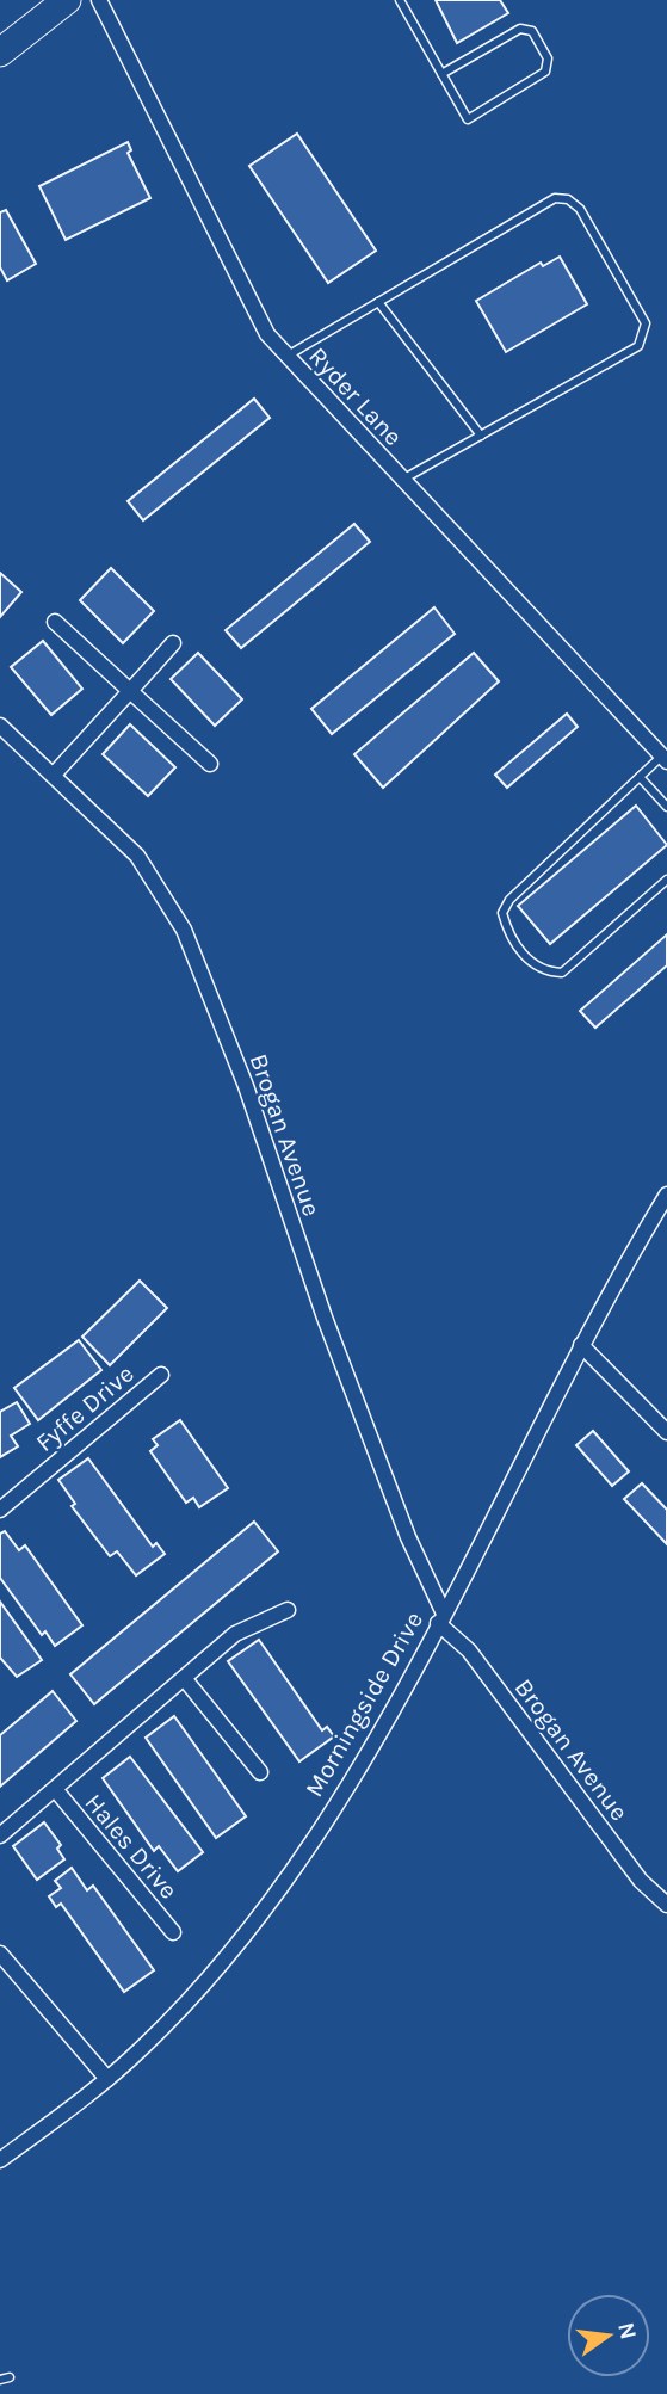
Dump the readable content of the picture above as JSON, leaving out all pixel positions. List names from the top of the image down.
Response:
{
  "streets": {
    "street": [
      "Ryder Lane",
      "Brogan Avenue",
      "Fyffe Drive",
      "Morningside Drive",
      "Hales Drive"
    ]
  },
  "crossings": [
    ["Brogan Avenue", "Morningside Drive"]
  ],
  "north": "right"
}
